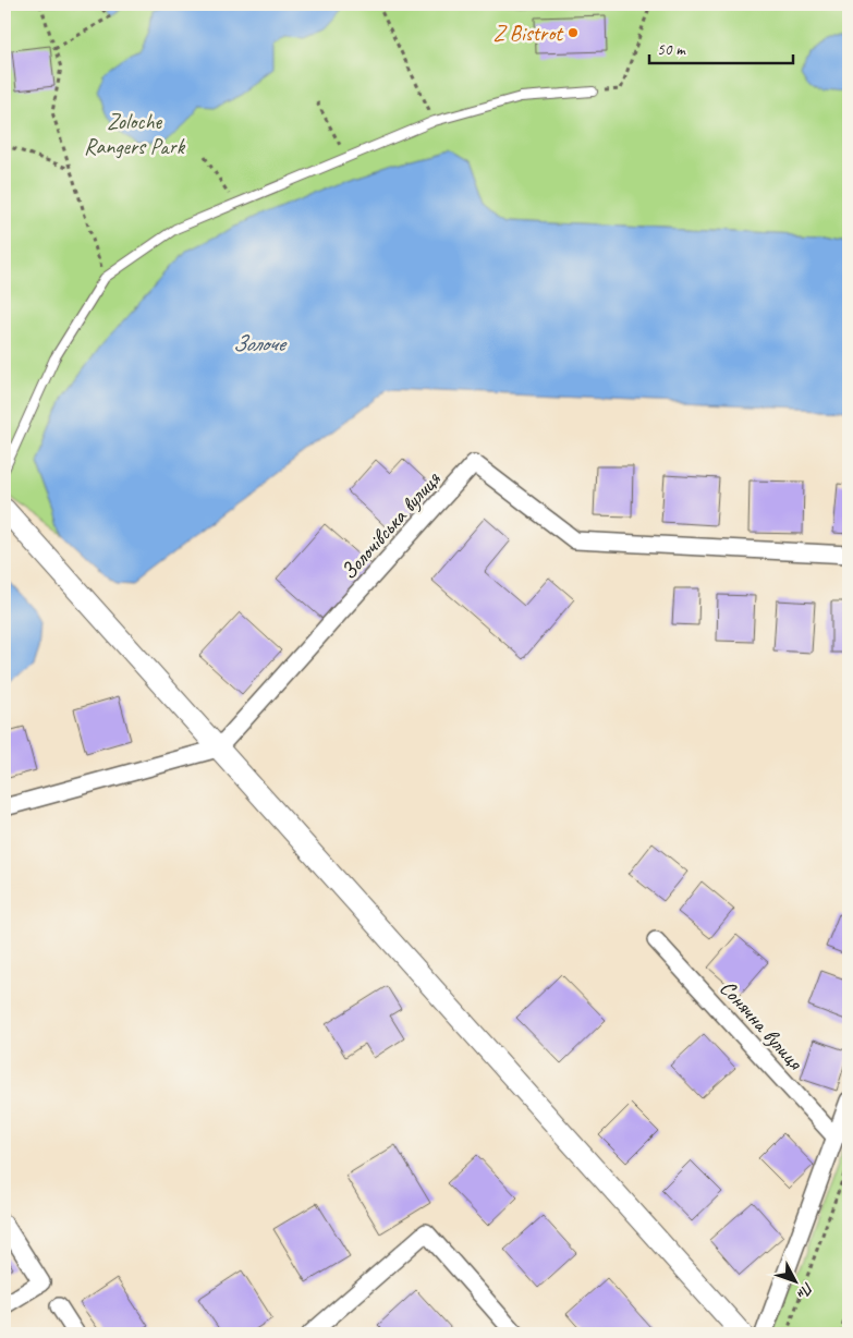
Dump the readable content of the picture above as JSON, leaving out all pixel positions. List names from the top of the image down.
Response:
{
  "streets": {
    "street": ["Золочівська вулиця", "Сонячна вулиця"]
  },
  "water": ["Золоче"],
  "parks": ["Zoloche Rangers Park"],
  "places": ["Z Bistrot"],
  "scale_bar": "50 m",
  "north": "bottom right"
}
